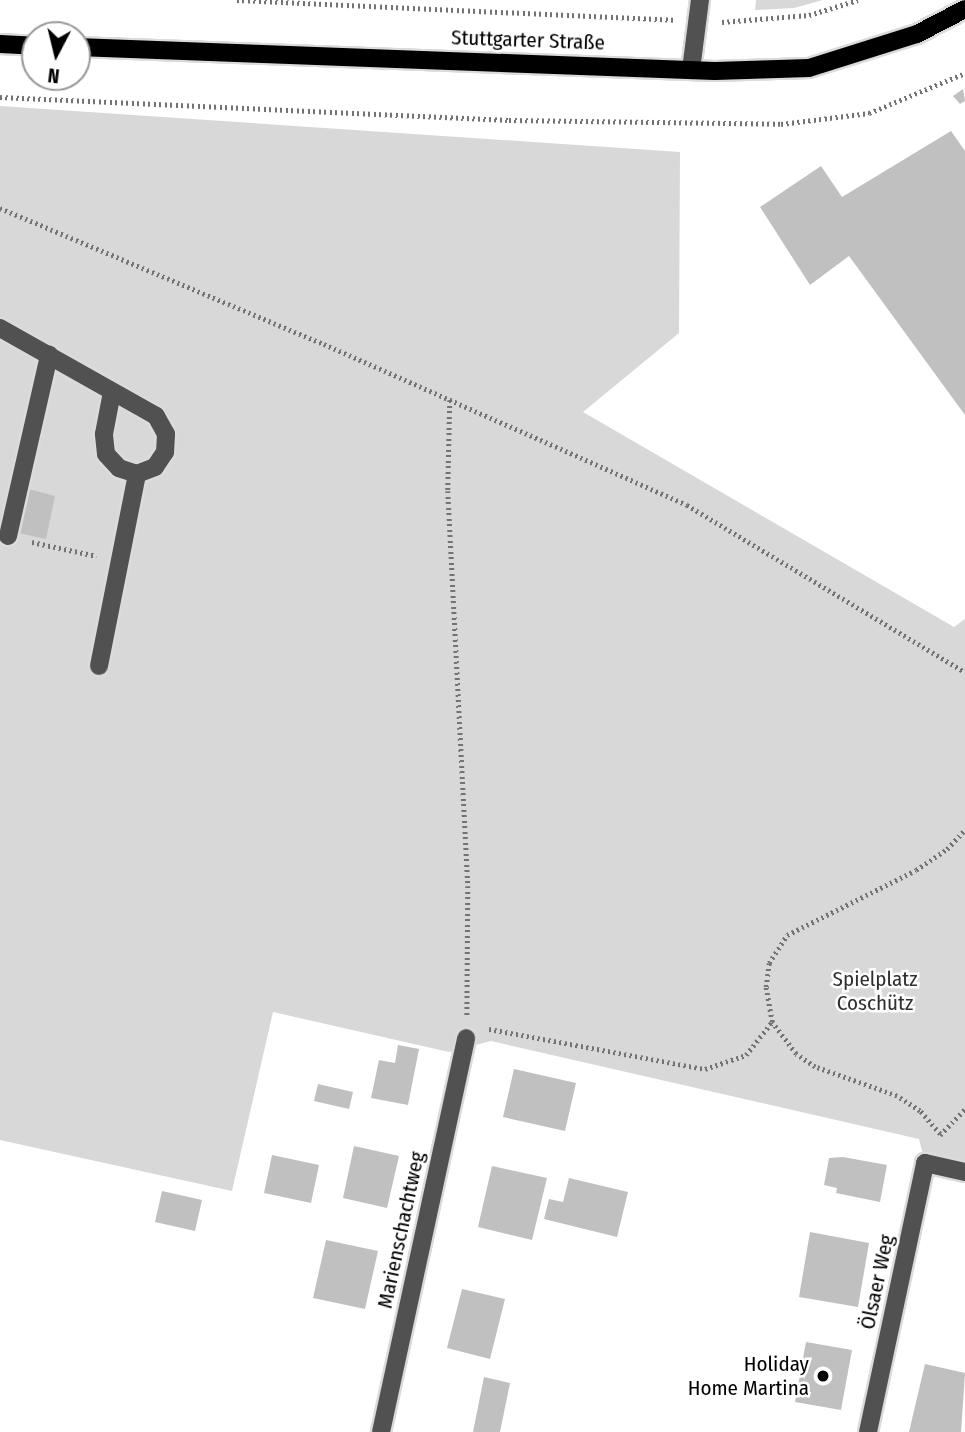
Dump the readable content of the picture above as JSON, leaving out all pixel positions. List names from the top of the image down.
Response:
{
  "streets": {
    "main road": ["Stuttgarter Straße"],
    "street": ["Marienschachtweg", "Ölsaer Weg"]
  },
  "parks": ["Spielplatz Coschütz"],
  "places": ["Holiday Home Martina"],
  "north": "bottom"
}
